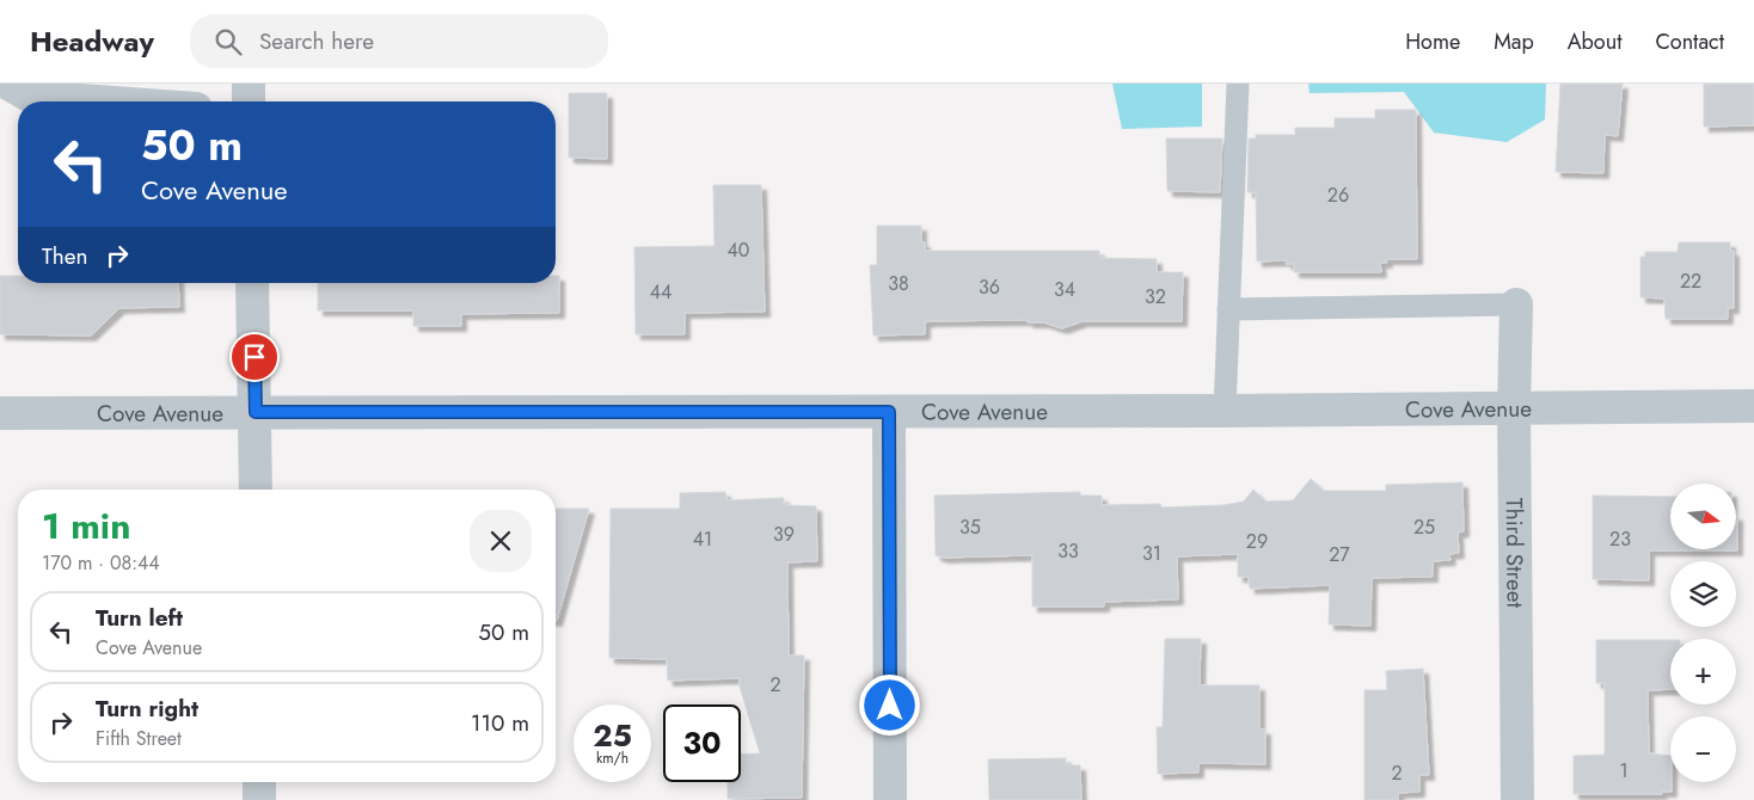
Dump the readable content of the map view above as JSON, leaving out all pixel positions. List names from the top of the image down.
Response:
{
  "streets": {
    "street": ["Cove Avenue", "Third Street"]
  },
  "crossings": [
    ["Cove Avenue", "Third Street"]
  ],
  "house_numbers": [
    "26",
    "40",
    "22",
    "38",
    "36",
    "34",
    "44",
    "32",
    "35",
    "25",
    "39",
    "41",
    "23",
    "29",
    "33",
    "31",
    "27",
    "2",
    "1",
    "2"
  ],
  "north": "right",
  "page": {
    "header": "Headway",
    "search": "Search here",
    "nav": [
      "Home",
      "Map",
      "About",
      "Contact"
    ],
    "turn": ["50 m", "Cove Avenue"],
    "then": "Then",
    "map_buttons": ["+", "−"],
    "heading": ["1 min", "170 m · 08:44"],
    "list": [
      {
        "name": "Turn left",
        "note": "Cove Avenue",
        "value": "50 m"
      },
      {
        "name": "Turn right",
        "note": "Fifth Street",
        "value": "110 m"
      }
    ],
    "speed": "25 km/h",
    "limit": "30"
  }
}
